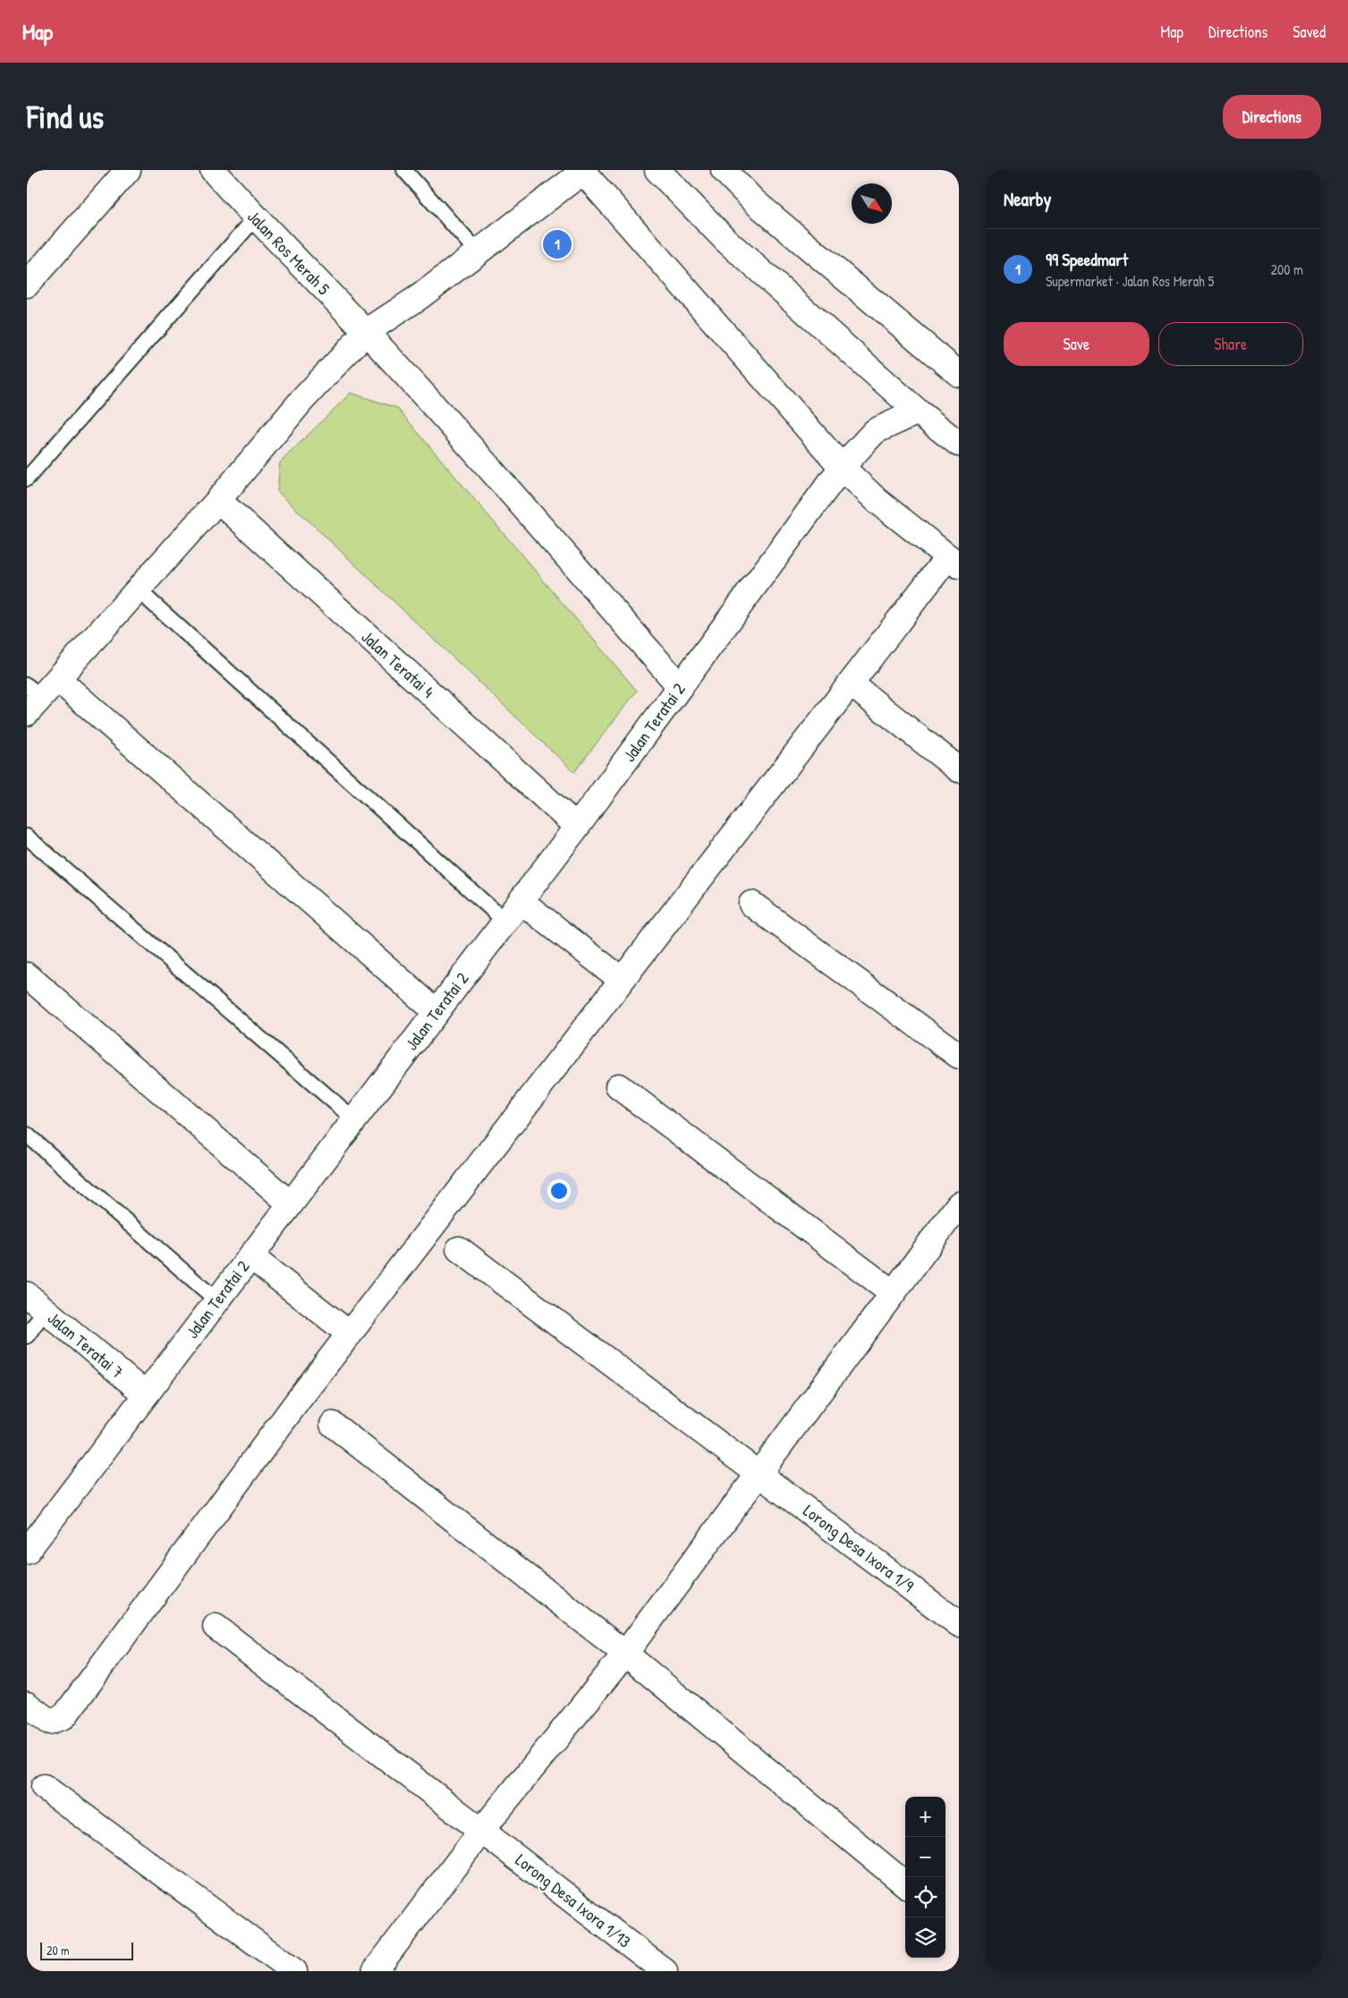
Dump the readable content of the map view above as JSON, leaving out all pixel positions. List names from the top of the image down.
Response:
{
  "streets": {
    "street": [
      "Jalan Ros Merah 5",
      "Jalan Teratai 4",
      "Jalan Teratai 2",
      "Jalan Teratai 7",
      "Lorong Desa Ixora 1/9",
      "Lorong Desa Ixora 1/13"
    ]
  },
  "crossings": [
    ["Jalan Ros Merah 5", "Jalan Teratai 2"],
    ["Jalan Teratai 4", "Jalan Teratai 2"],
    ["Jalan Teratai 2", "Jalan Teratai 7"]
  ],
  "scale_bar": "20 m",
  "north": "bottom right",
  "page": {
    "header": "Map",
    "nav": ["Map", "Directions", "Saved"],
    "buttons": [
      "Directions",
      ["Save", "Share"]
    ],
    "title": "Find us",
    "heading": "Nearby",
    "pins": "1",
    "list": [
      {
        "mark": "1",
        "name": "99 Speedmart",
        "note": "Supermarket · Jalan Ros Merah 5",
        "value": "200 m"
      }
    ],
    "map_buttons": ["+", "−"],
    "scale": "20 m"
  }
}
